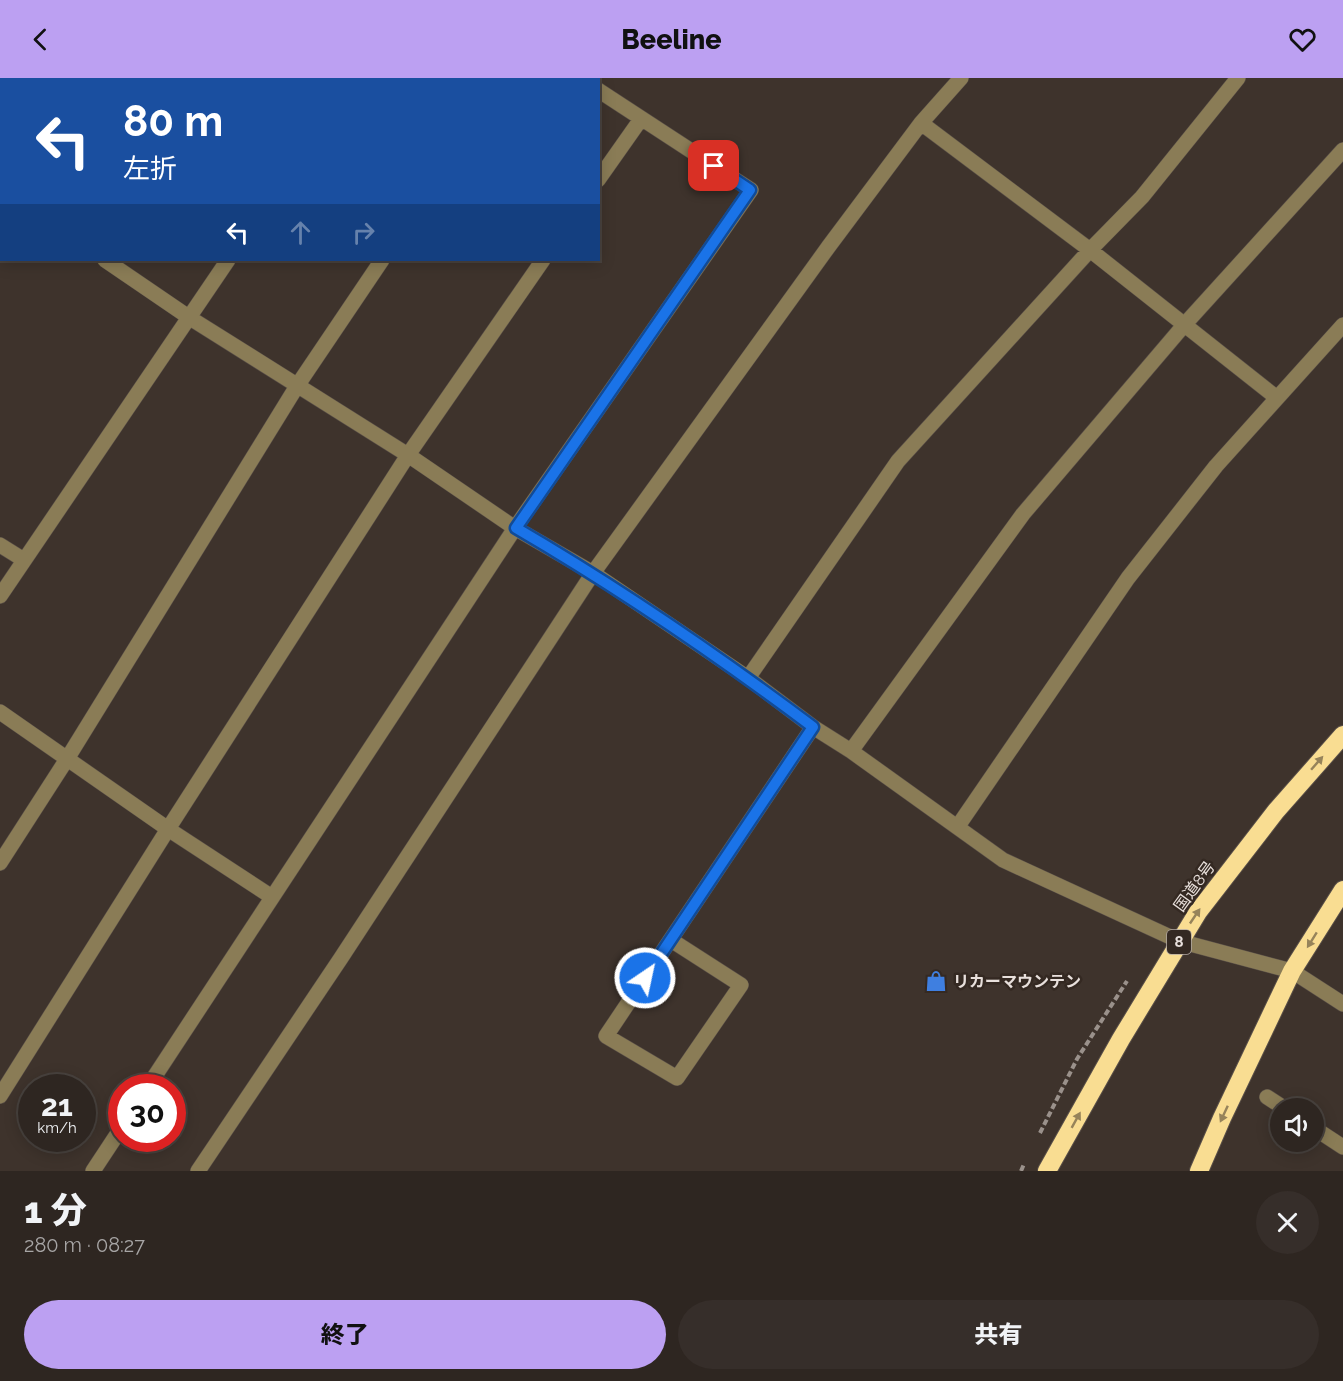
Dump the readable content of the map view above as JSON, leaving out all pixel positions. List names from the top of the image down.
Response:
{
  "streets": {
    "highway": ["国道8号", "8"]
  },
  "places": {
    "shop": ["リカーマウンテン"]
  },
  "page": {
    "header": "Beeline",
    "turn": ["80 m", "左折"],
    "speed": "21 km/h",
    "limit": "30",
    "heading": ["1 分", "280 m · 08:27"],
    "buttons": ["終了", "共有"]
  }
}
